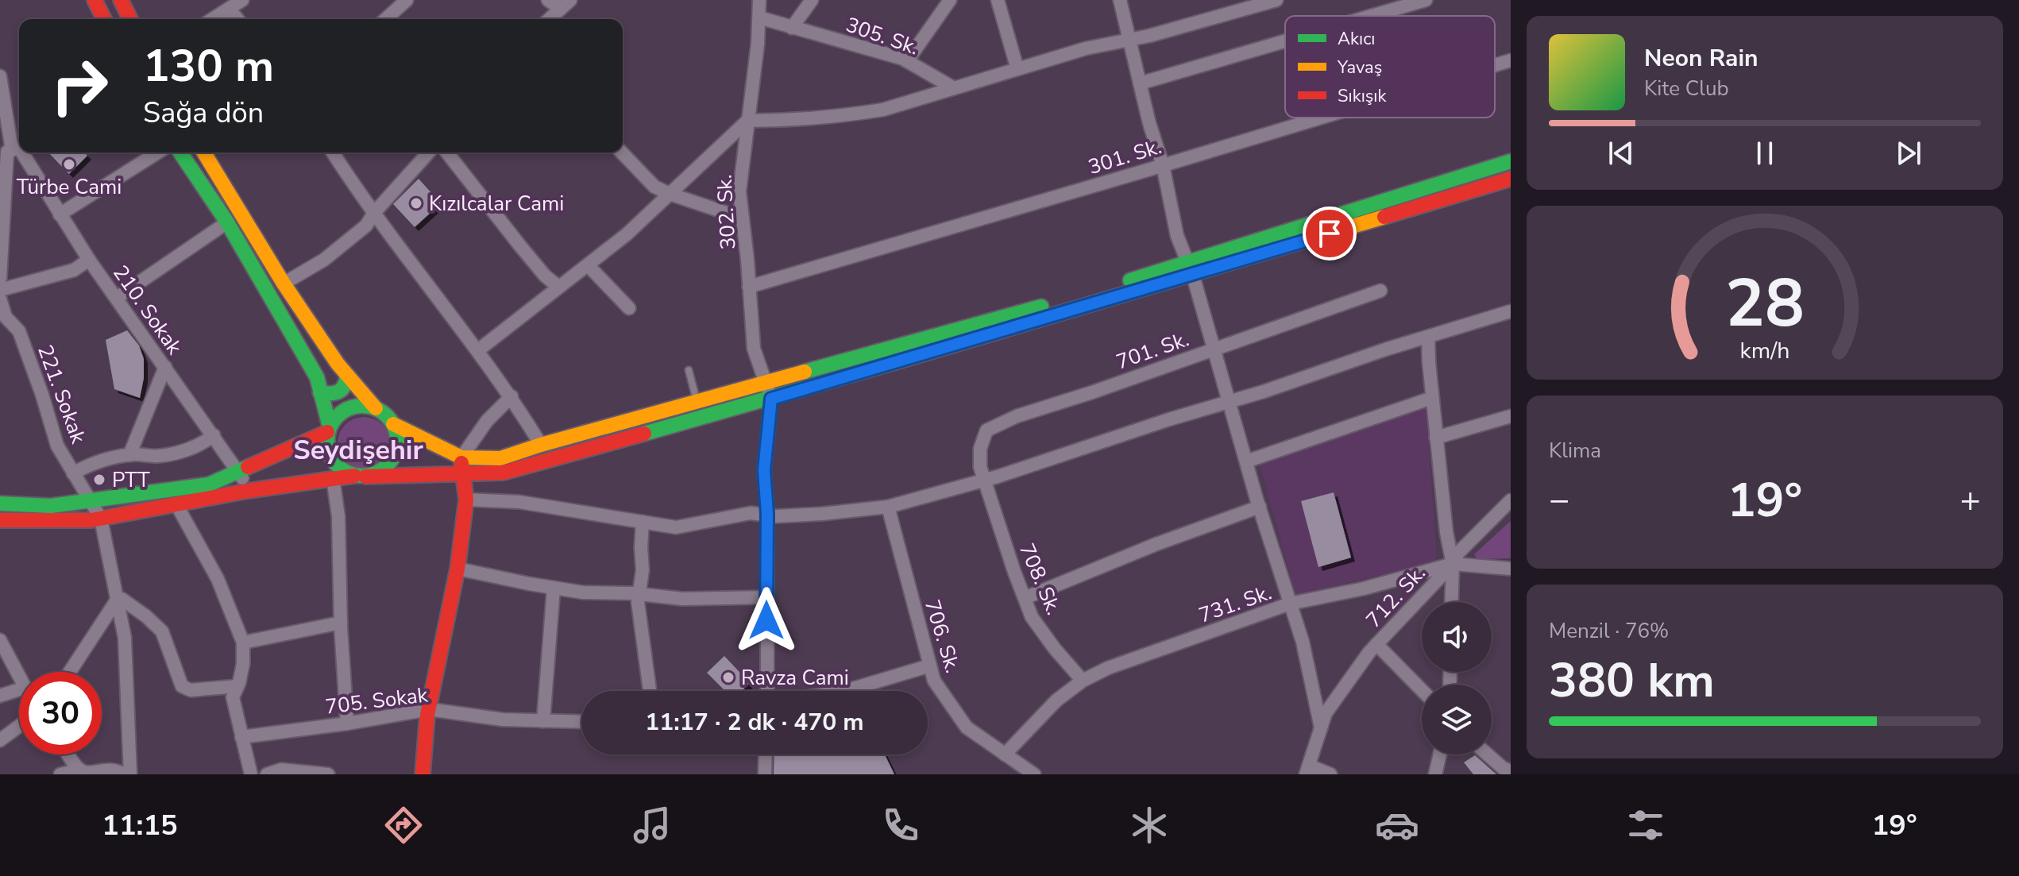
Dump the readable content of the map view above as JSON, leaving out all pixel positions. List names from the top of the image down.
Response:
{
  "streets": {
    "street": [
      "305. Sk.",
      "301. Sk.",
      "302. Sk.",
      "210. Sokak",
      "701. Sk.",
      "221. Sokak",
      "708. Sk.",
      "712. Sk.",
      "731. Sk.",
      "706. Sk.",
      "705. Sokak"
    ]
  },
  "crossings": [
    ["305. Sk.", "302. Sk."],
    ["301. Sk.", "302. Sk."],
    ["701. Sk.", "708. Sk."],
    ["708. Sk.", "731. Sk."],
    ["712. Sk.", "731. Sk."],
    ["731. Sk.", "706. Sk."]
  ],
  "districts": ["Seydişehir"],
  "places": [
    "Türbe Cami",
    "Kızılcalar Cami",
    "PTT",
    "Ravza Cami"
  ],
  "legend": ["Akıcı", "Yavaş", "Sıkışık"],
  "page": {
    "turn": ["130 m", "Sağa dön"],
    "song": ["Neon Rain", "Kite Club"],
    "tile": [
      "Klima",
      ["Menzil · 76%", "380 km"]
    ],
    "heat": ["−", "19°", "+"],
    "limit": "30",
    "trip": "11:17 · 2 dk · 470 m",
    "tabs": ["11:15", "19°"],
    "gauge": ["28", "km/h"]
  }
}
